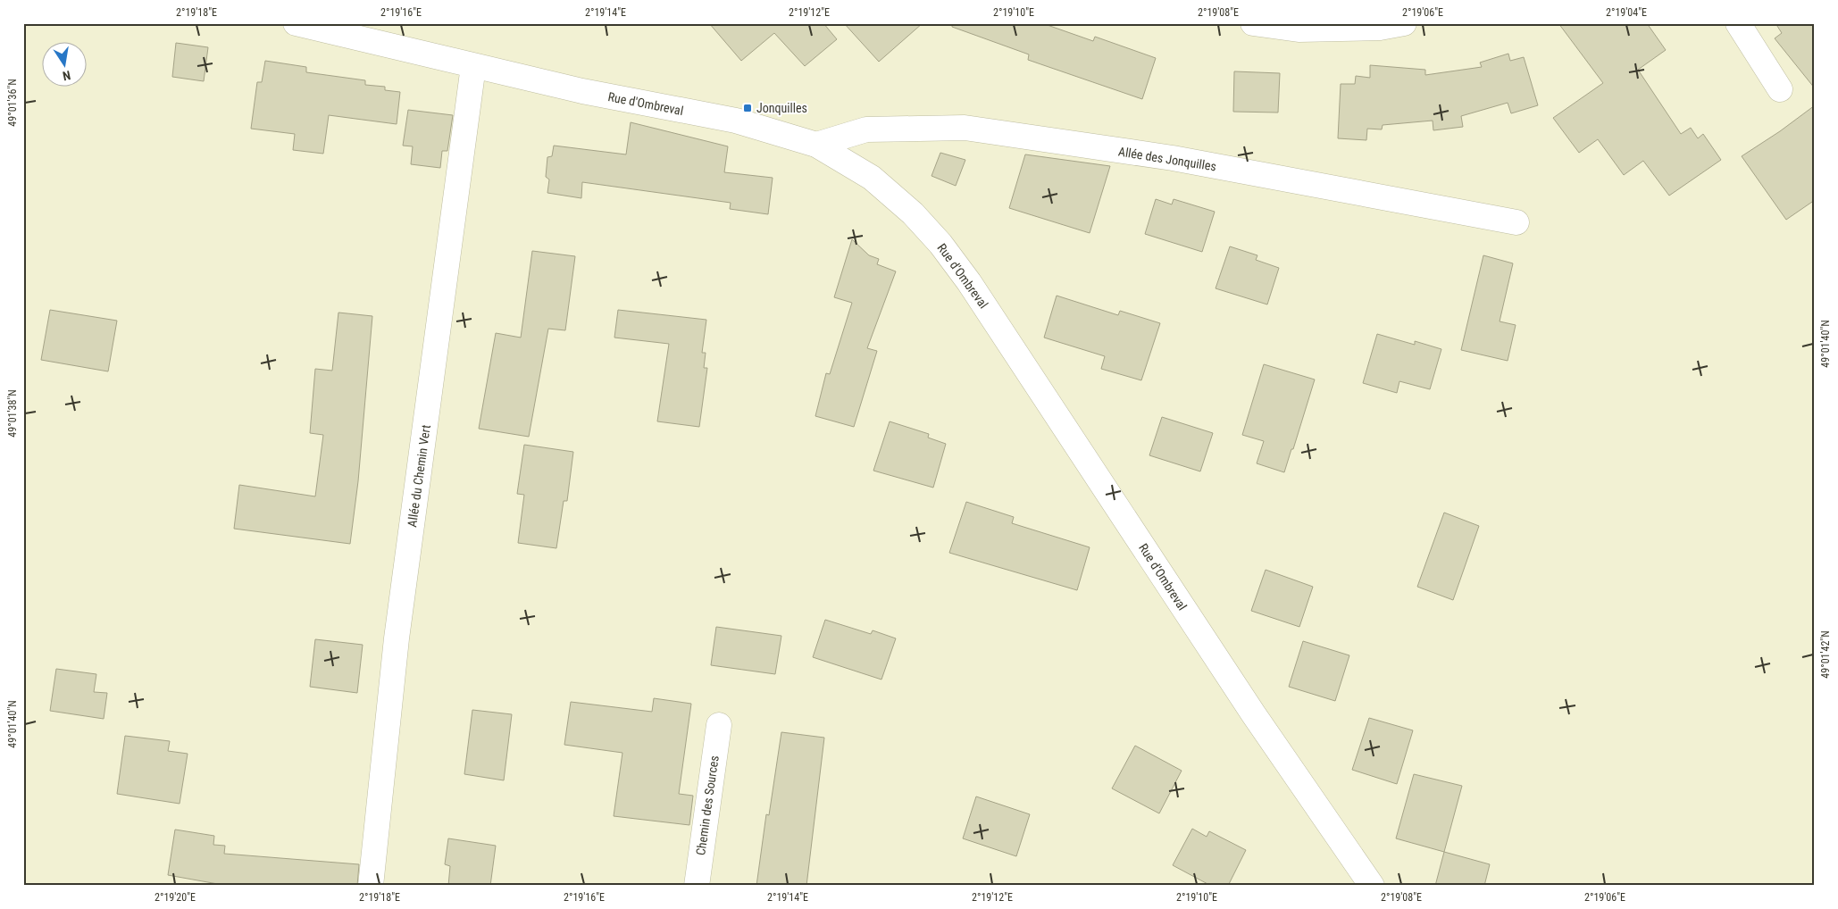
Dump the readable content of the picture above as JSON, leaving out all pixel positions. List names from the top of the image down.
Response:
{
  "streets": {
    "street": [
      "Rue d'Ombreval",
      "Allée des Jonquilles",
      "Allée du Chemin Vert",
      "Chemin des Sources"
    ]
  },
  "crossings": [
    ["Rue d'Ombreval", "Allée des Jonquilles"],
    ["Rue d'Ombreval", "Allée du Chemin Vert"]
  ],
  "places": {
    "transit": ["Jonquilles"]
  },
  "north": "bottom",
  "coordinates": [
    "2°19'18\"E",
    "2°19'16\"E",
    "2°19'14\"E",
    "2°19'12\"E",
    "2°19'10\"E",
    "2°19'08\"E",
    "2°19'06\"E",
    "2°19'04\"E",
    "49°01'36\"N",
    "49°01'40\"N",
    "49°01'38\"N",
    "49°01'42\"N",
    "2°19'20\"E"
  ]
}
